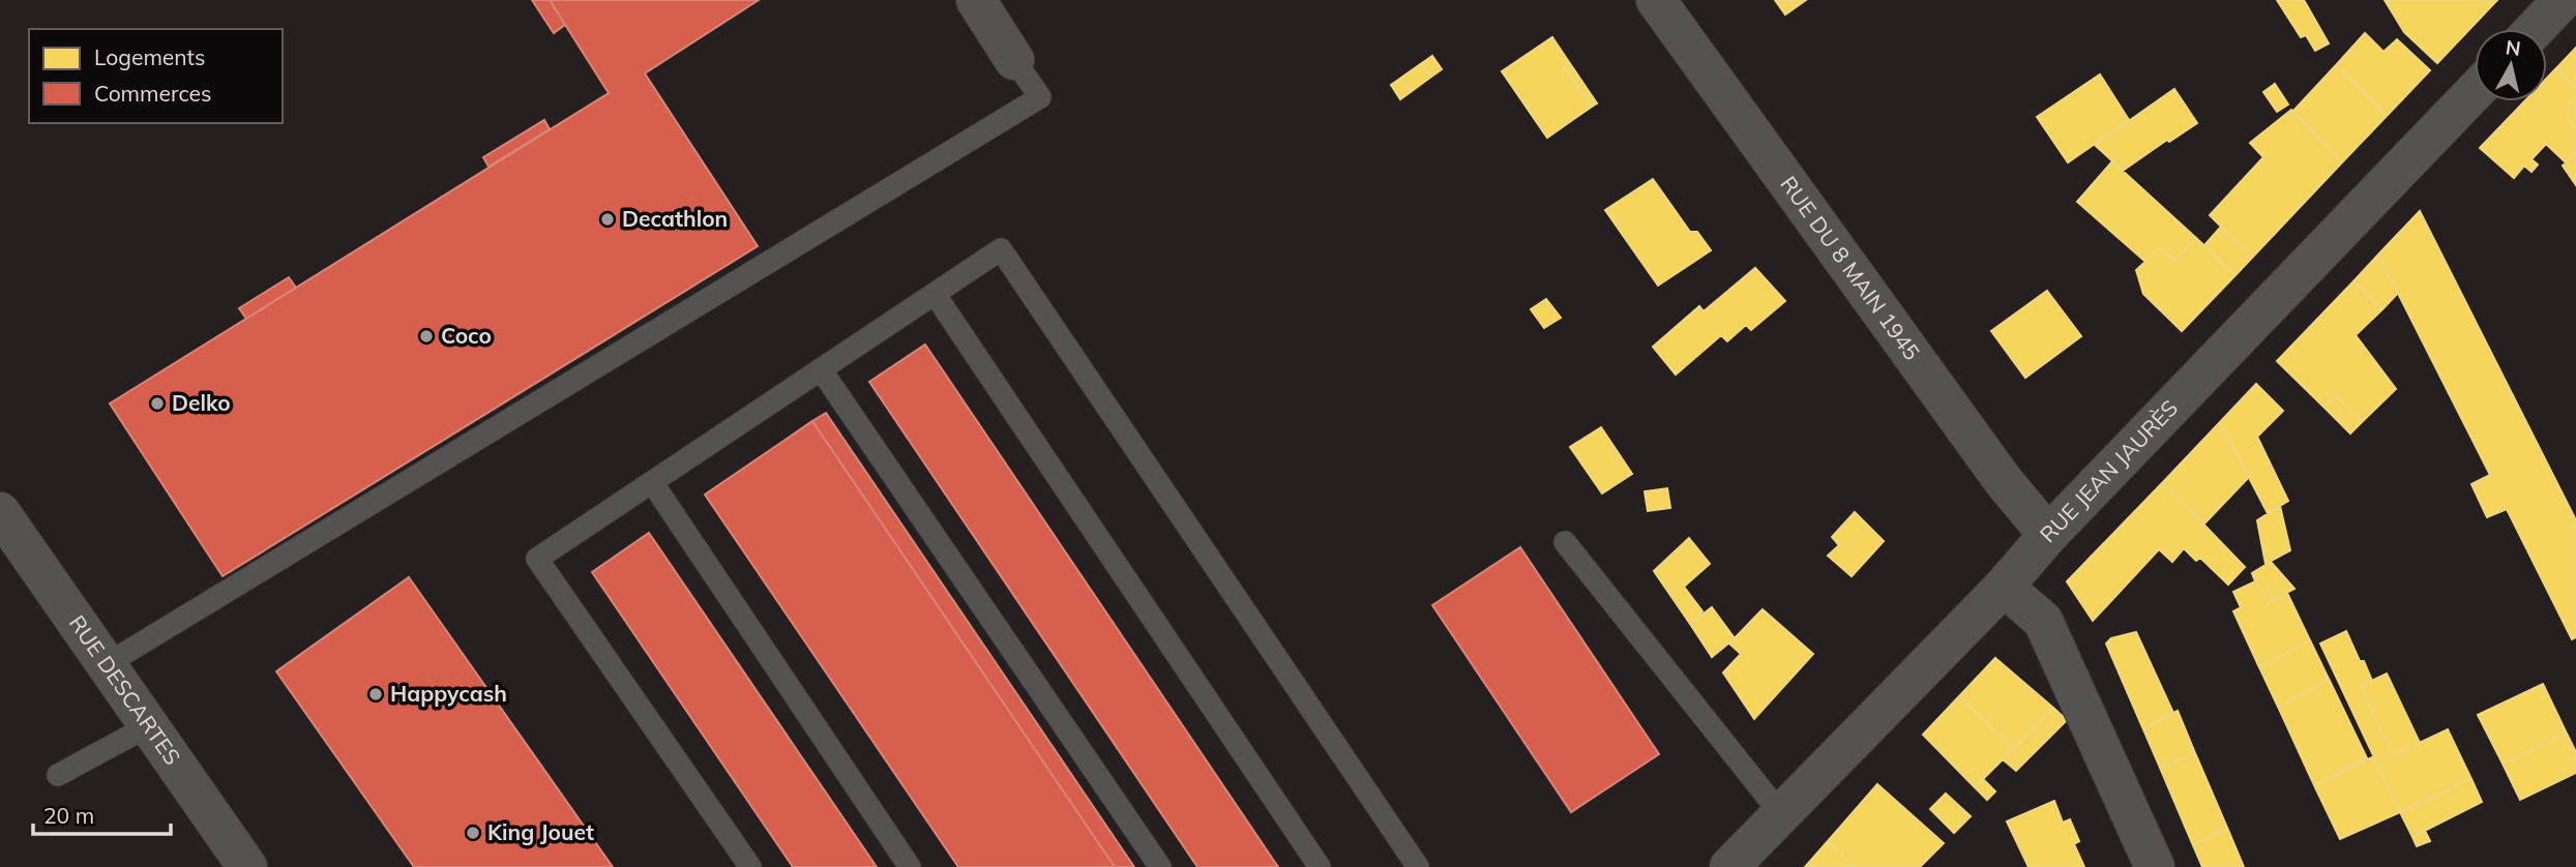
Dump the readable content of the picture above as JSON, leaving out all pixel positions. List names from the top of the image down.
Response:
{
  "streets": {
    "main road": ["RUE DU 8 MAIN 1945", "RUE JEAN JAURÈS", "RUE DESCARTES"]
  },
  "crossings": [
    ["RUE DU 8 MAIN 1945", "RUE JEAN JAURÈS"]
  ],
  "places": [
    "Decathlon",
    "Coco",
    "Delko",
    "Happycash",
    "King Jouet"
  ],
  "legend": ["Logements", "Commerces"],
  "scale_bar": "20 m",
  "north": "top"
}
